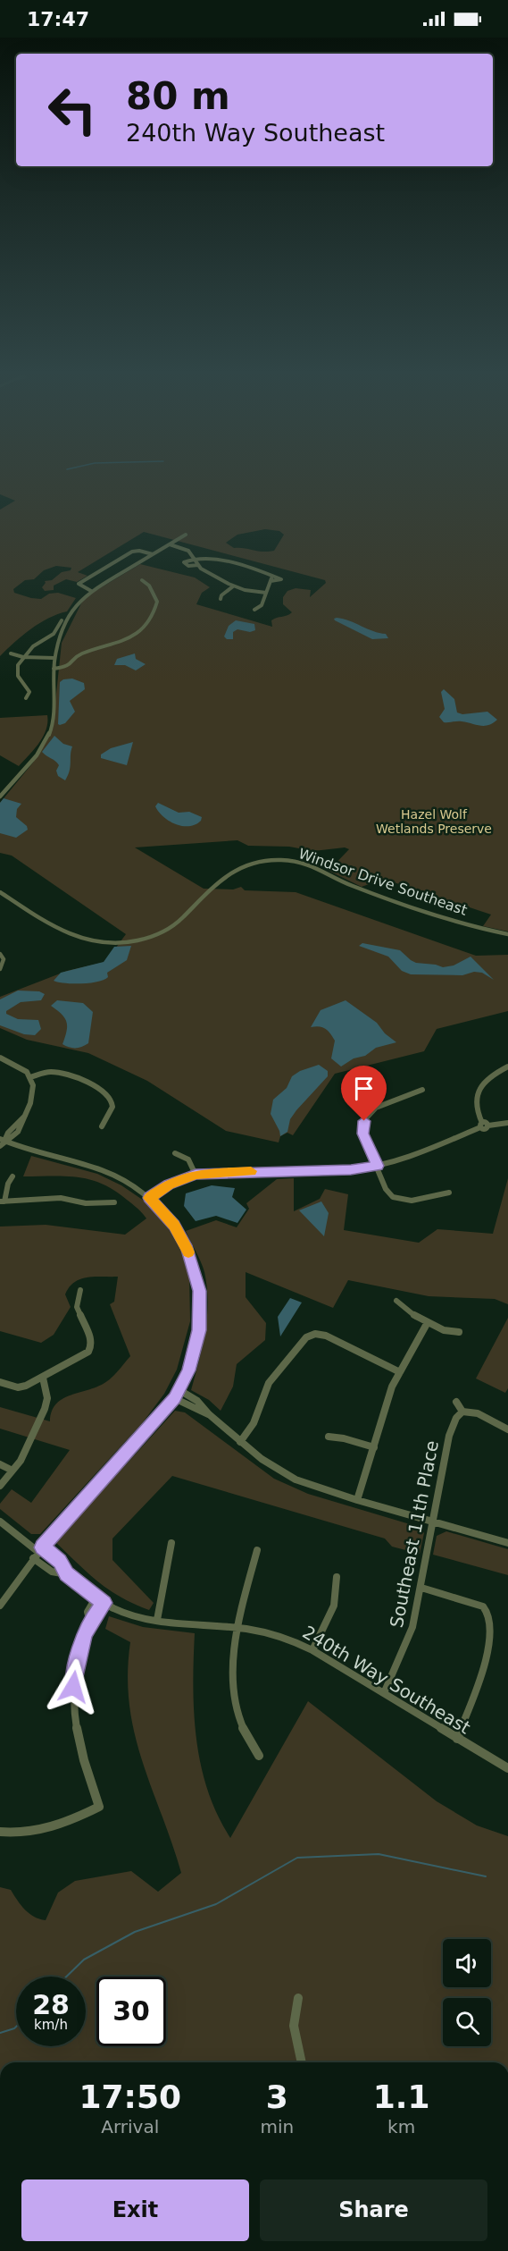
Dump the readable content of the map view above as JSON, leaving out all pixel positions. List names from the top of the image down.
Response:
{
  "streets": {
    "street": ["Windsor Drive Southeast", "Southeast 11th Place", "240th Way Southeast"]
  },
  "crossings": [
    ["Southeast 11th Place", "240th Way Southeast"]
  ],
  "parks": ["Hazel Wolf Wetlands Preserve"],
  "page": {
    "status": "17:47",
    "turn": ["80 m", "240th Way Southeast"],
    "speed": "28 km/h",
    "limit": "30",
    "eta": [
      "17:50",
      "Arrival",
      "3",
      "min",
      "1.1",
      "km"
    ],
    "buttons": ["Exit", "Share"]
  }
}
